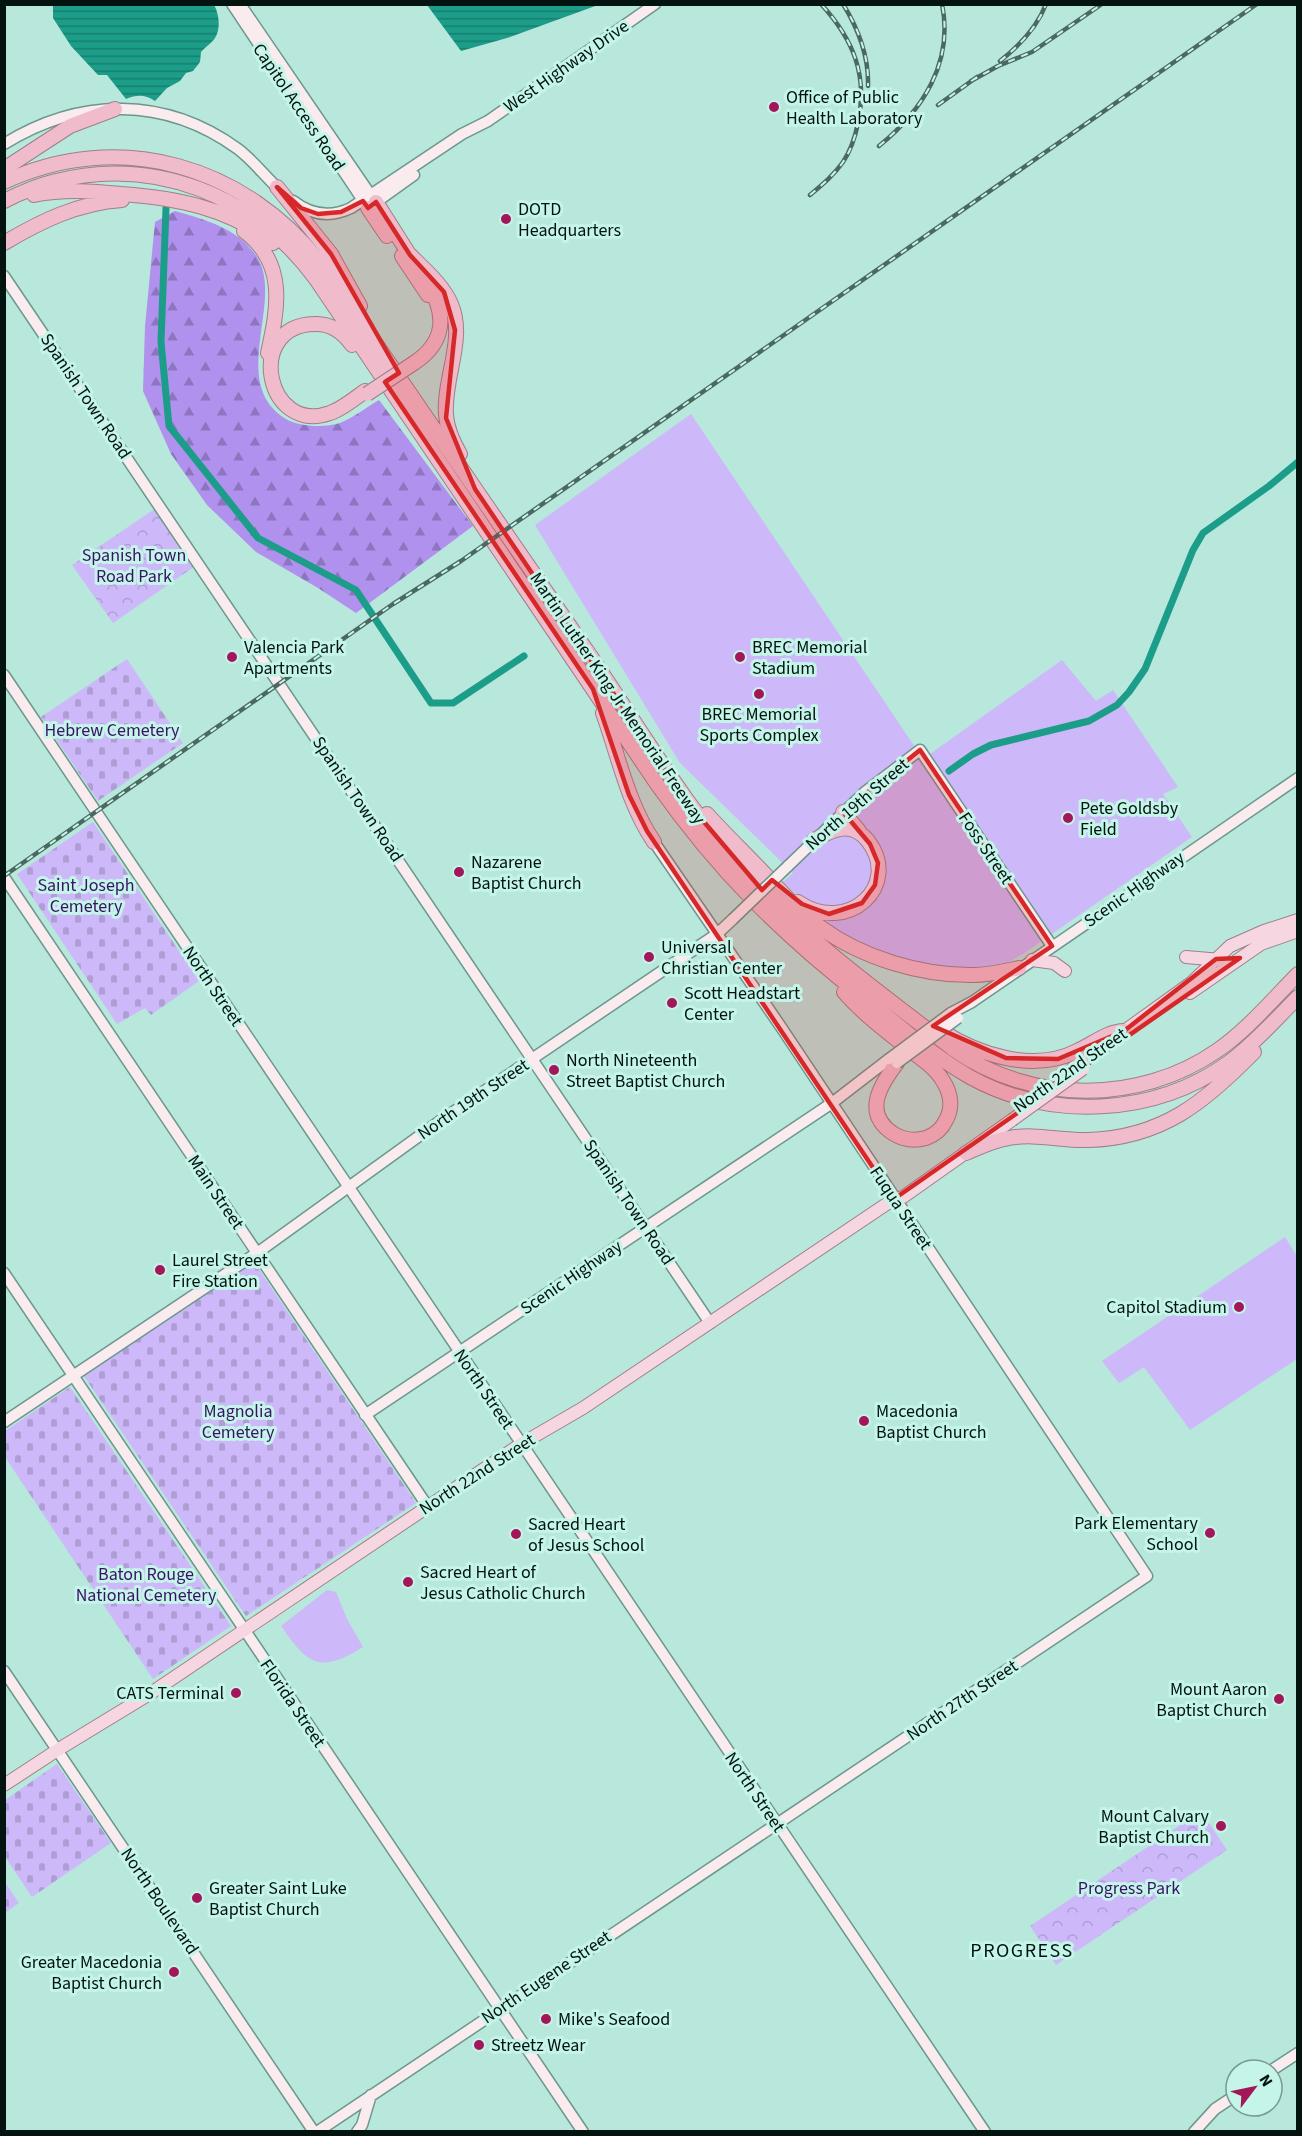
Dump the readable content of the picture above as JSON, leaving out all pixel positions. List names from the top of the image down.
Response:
{
  "streets": {
    "highway": ["Martin Luther King Jr Memorial Freeway"],
    "main road": ["North 22nd Street"],
    "street": [
      "West Highway Drive",
      "Capitol Access Road",
      "Spanish Town Road",
      "North 19th Street",
      "Foss Street",
      "Scenic Highway",
      "North Street",
      "Main Street",
      "Fuqua Street",
      "North 27th Street",
      "Florida Street",
      "North Boulevard",
      "North Eugene Street"
    ]
  },
  "crossings": [
    ["West Highway Drive", "Capitol Access Road"],
    ["Spanish Town Road", "North 19th Street"],
    ["Spanish Town Road", "Scenic Highway"],
    ["Spanish Town Road", "North 22nd Street"],
    ["North 19th Street", "Foss Street"],
    ["North 19th Street", "North Street"],
    ["North 19th Street", "Main Street"],
    ["North 19th Street", "Fuqua Street"],
    ["North 19th Street", "Florida Street"],
    ["Foss Street", "Scenic Highway"],
    ["Scenic Highway", "North Street"],
    ["Scenic Highway", "Main Street"],
    ["Scenic Highway", "Fuqua Street"],
    ["North Street", "North 22nd Street"],
    ["North Street", "North 27th Street"],
    ["North Street", "North Eugene Street"],
    ["North 22nd Street", "Main Street"],
    ["North 22nd Street", "Fuqua Street"],
    ["North 22nd Street", "Florida Street"],
    ["North 22nd Street", "North Boulevard"],
    ["Fuqua Street", "North 27th Street"],
    ["North 27th Street", "North Eugene Street"],
    ["Florida Street", "North Eugene Street"],
    ["North Boulevard", "North Eugene Street"]
  ],
  "districts": ["PROGRESS"],
  "parks": [
    "Spanish Town Road Park",
    "Hebrew Cemetery",
    "Saint Joseph Cemetery",
    "Magnolia Cemetery",
    "Baton Rouge National Cemetery",
    "Progress Park"
  ],
  "places": [
    "Office of Public Health Laboratory",
    "DOTD Headquarters",
    "Valencia Park Apartments",
    "BREC Memorial Stadium",
    "BREC Memorial Sports Complex",
    "Pete Goldsby Field",
    "Nazarene Baptist Church",
    "Universal Christian Center",
    "Scott Headstart Center",
    "North Nineteenth Street Baptist Church",
    "Laurel Street Fire Station",
    "Capitol Stadium",
    "Macedonia Baptist Church",
    "Park Elementary School",
    "Sacred Heart of Jesus School",
    "Sacred Heart of Jesus Catholic Church",
    "CATS Terminal",
    "Mount Aaron Baptist Church",
    "Mount Calvary Baptist Church",
    "Greater Saint Luke Baptist Church",
    "Greater Macedonia Baptist Church",
    "Mike's Seafood",
    "Streetz Wear"
  ],
  "north": "top right"
}
